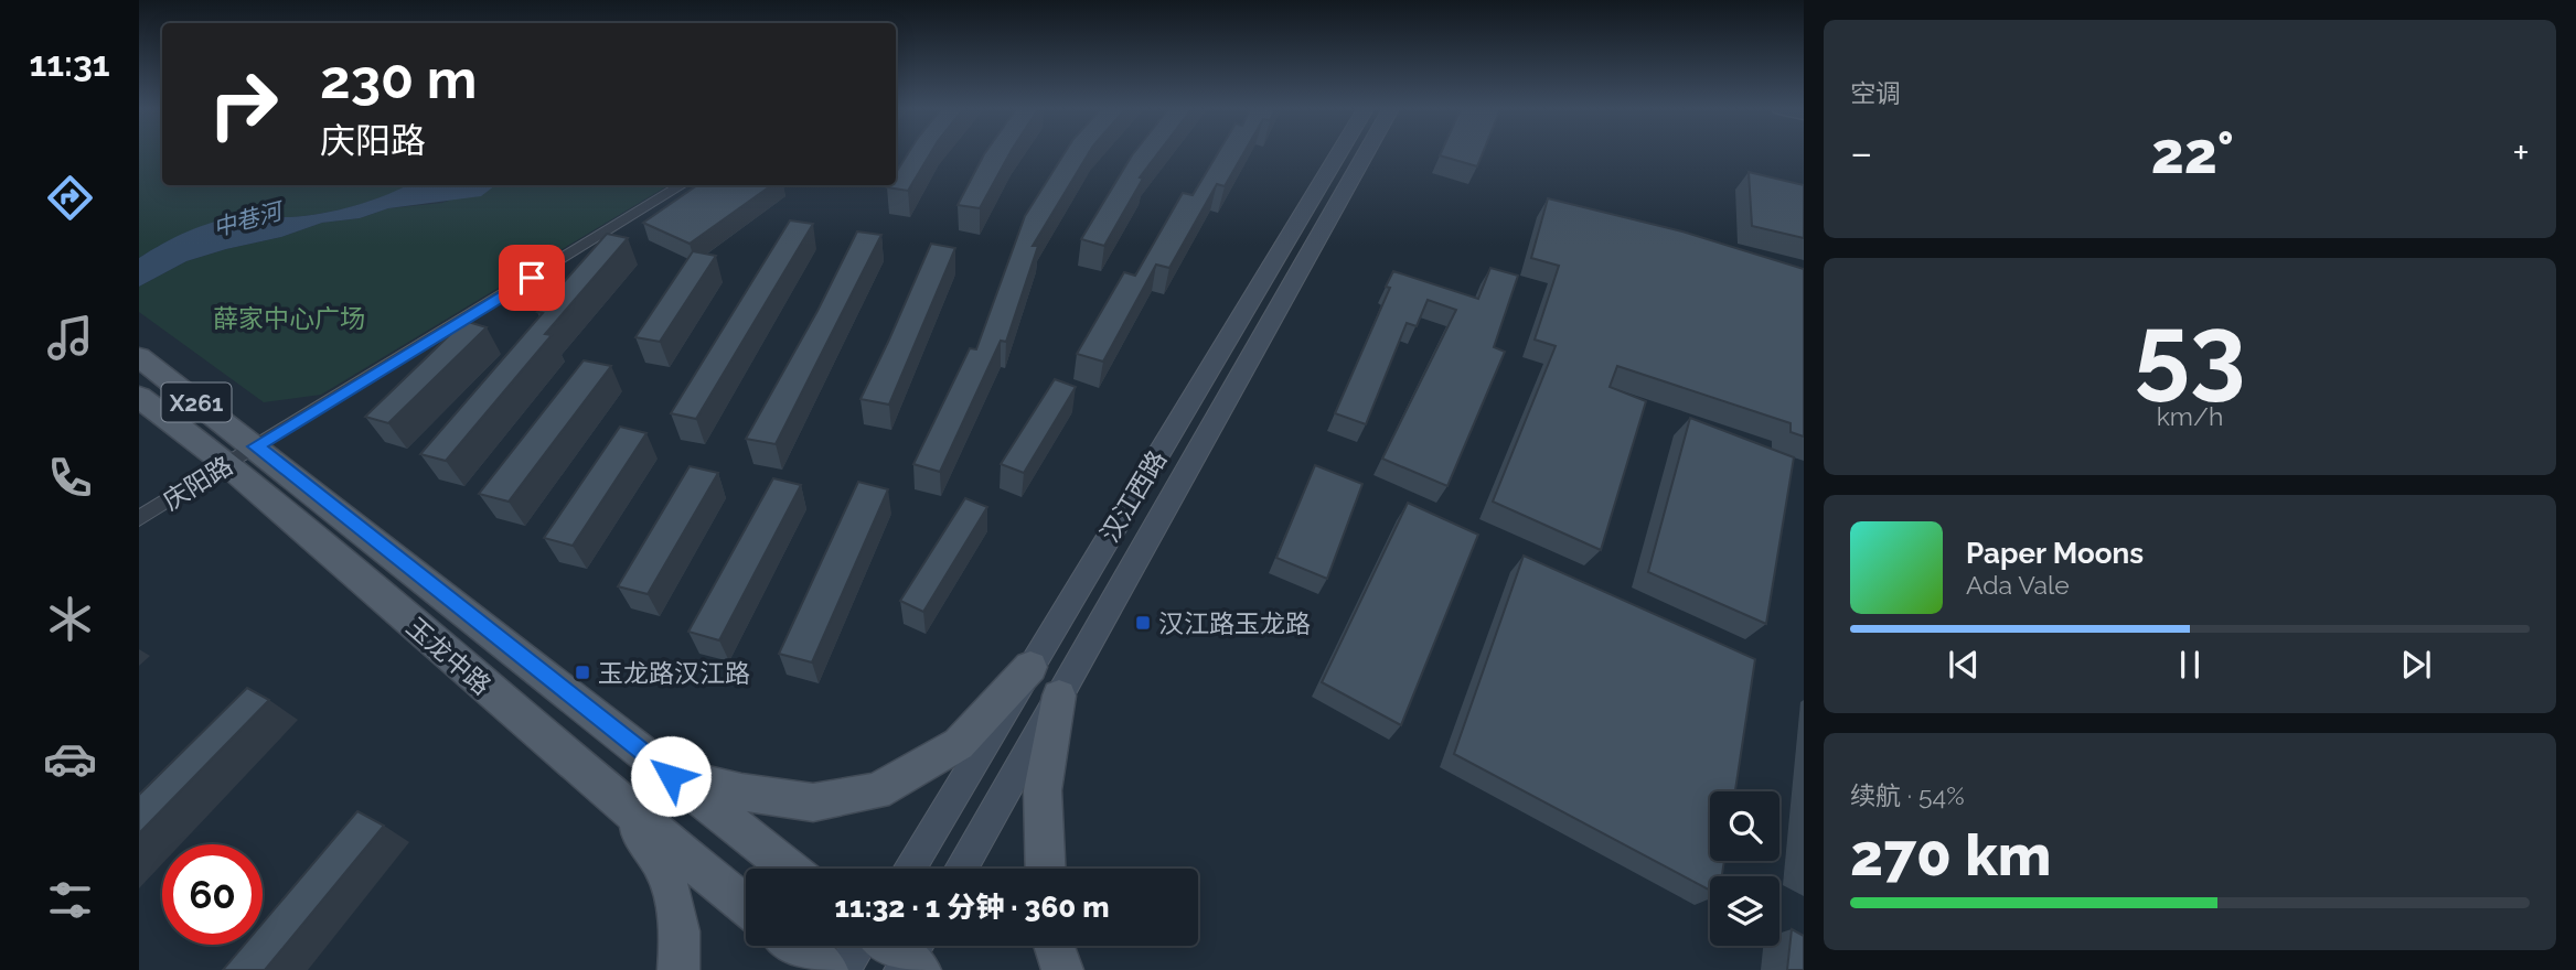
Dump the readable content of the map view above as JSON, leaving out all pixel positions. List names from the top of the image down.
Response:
{
  "streets": {
    "main road": ["X261", "汉江西路", "玉龙中路"],
    "street": ["庆阳路"]
  },
  "crossings": [
    ["庆阳路", "玉龙中路"]
  ],
  "water": ["中巷河"],
  "parks": ["薛家中心广场"],
  "places": {
    "transit": ["汉江路玉龙路", "玉龙路汉江路"]
  },
  "page": {
    "tabs": "11:31",
    "tile": [
      "空调",
      ["53", "km/h"],
      ["续航 · 54%", "270 km"]
    ],
    "turn": ["230 m", "庆阳路"],
    "heat": ["−", "22°", "+"],
    "song": ["Paper Moons", "Ada Vale"],
    "limit": "60",
    "trip": "11:32 · 1 分钟 · 360 m"
  }
}
